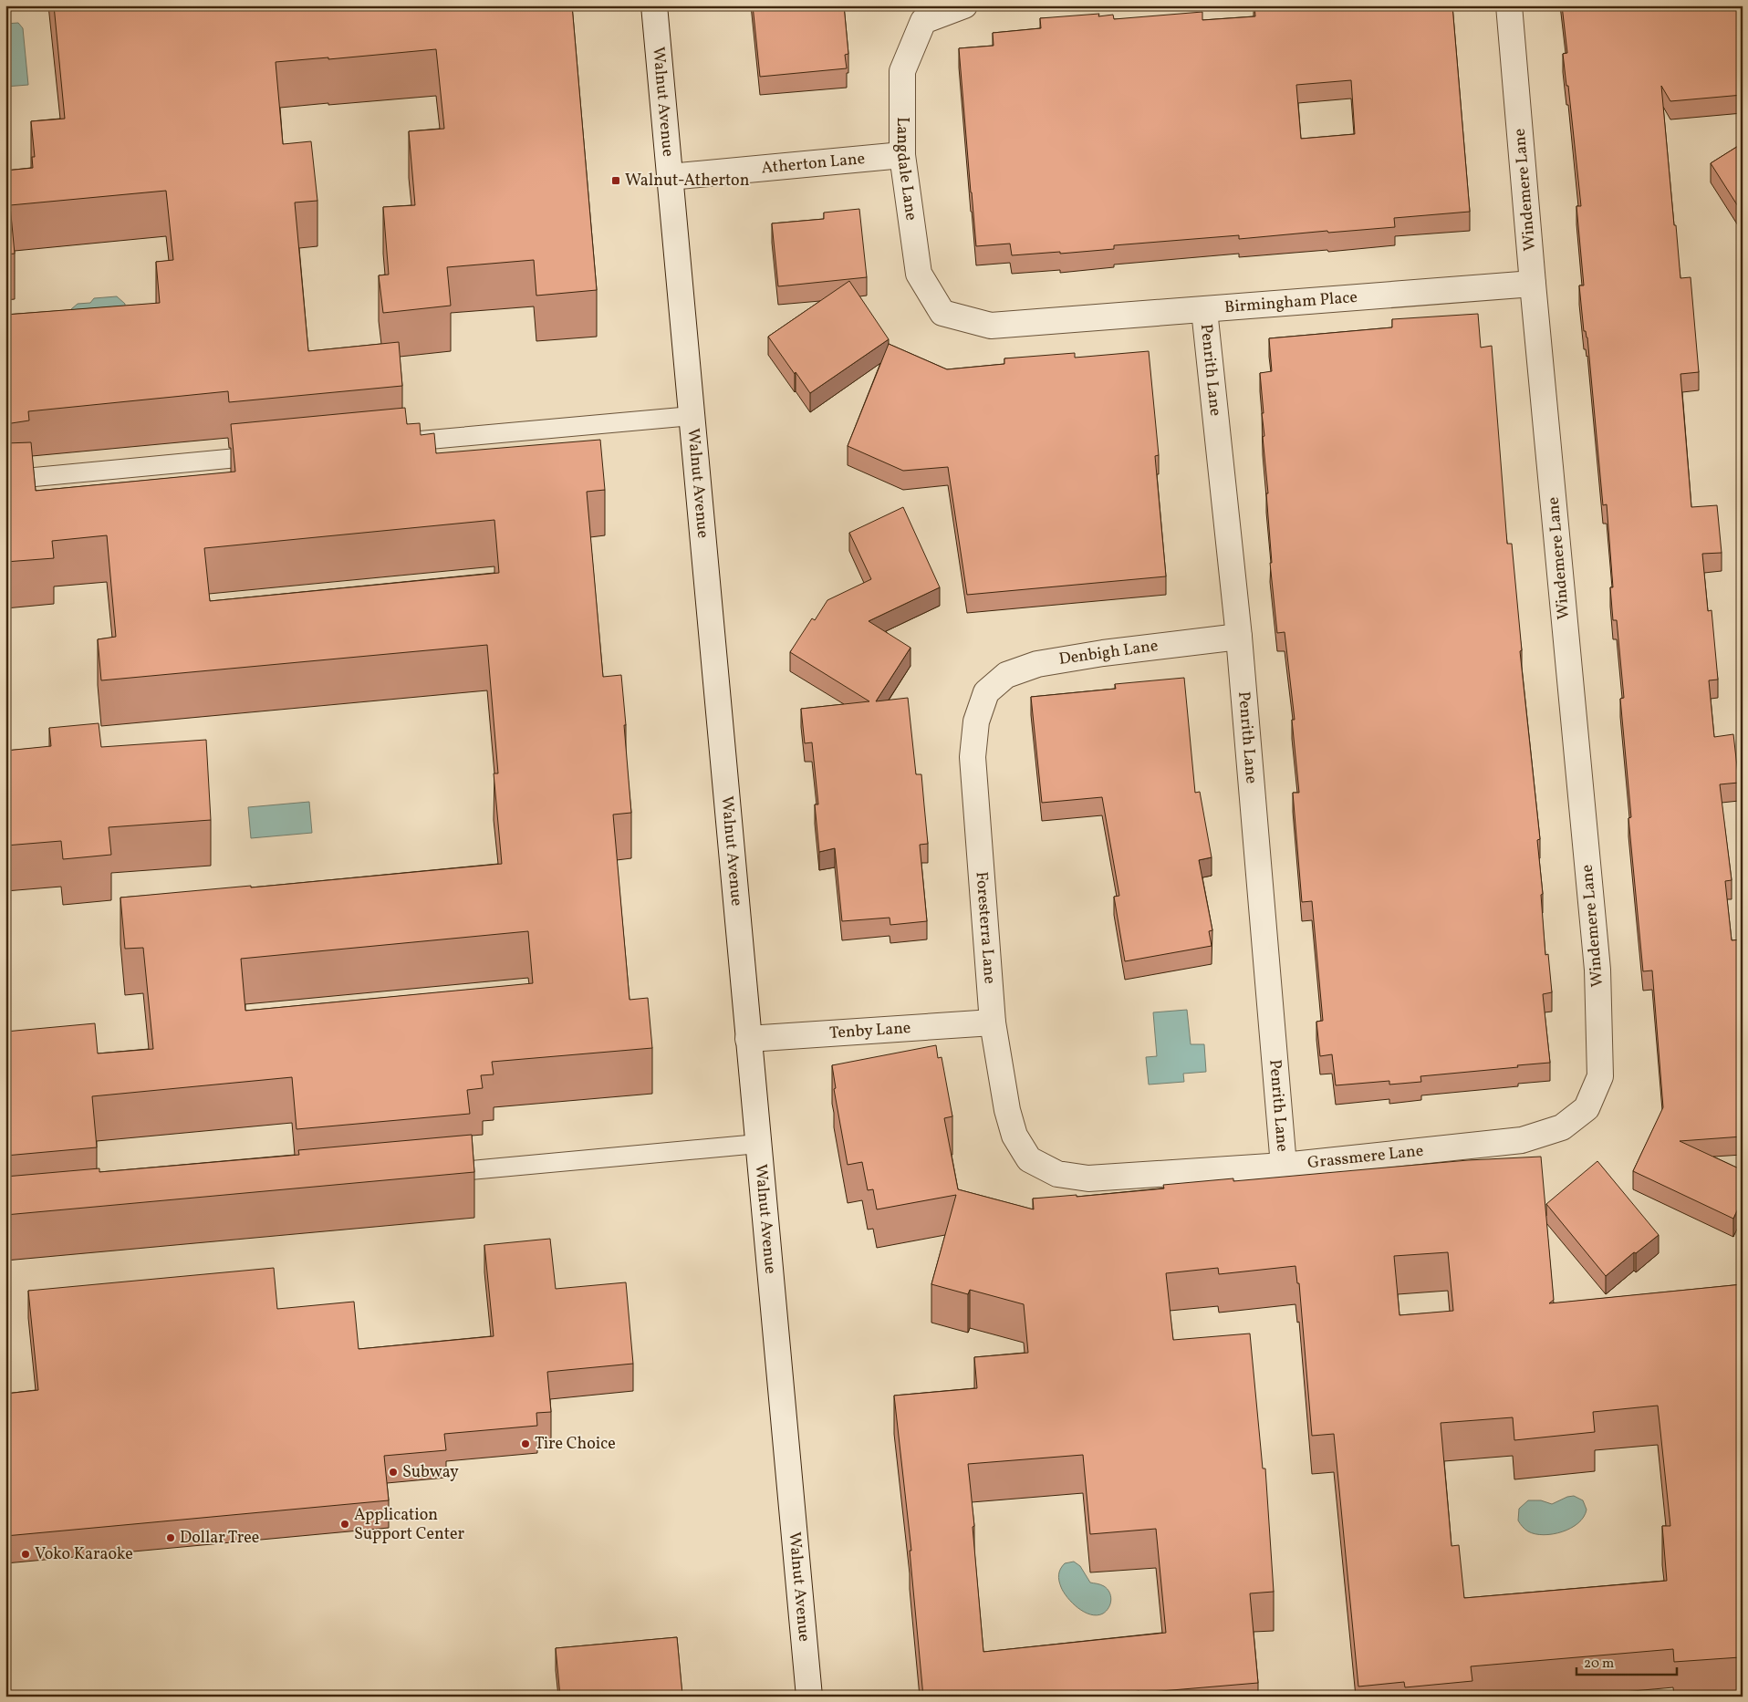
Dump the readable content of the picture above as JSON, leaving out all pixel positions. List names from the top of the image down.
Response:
{
  "streets": {
    "street": [
      "Walnut Avenue",
      "Atherton Lane",
      "Langdale Lane",
      "Windemere Lane",
      "Birmingham Place",
      "Penrith Lane",
      "Denbigh Lane",
      "Foresterra Lane",
      "Tenby Lane",
      "Grassmere Lane"
    ]
  },
  "crossings": [
    ["Walnut Avenue", "Atherton Lane"],
    ["Walnut Avenue", "Tenby Lane"],
    ["Atherton Lane", "Langdale Lane"],
    ["Langdale Lane", "Birmingham Place"],
    ["Windemere Lane", "Birmingham Place"],
    ["Windemere Lane", "Grassmere Lane"],
    ["Birmingham Place", "Penrith Lane"],
    ["Penrith Lane", "Denbigh Lane"],
    ["Penrith Lane", "Grassmere Lane"],
    ["Denbigh Lane", "Foresterra Lane"],
    ["Foresterra Lane", "Tenby Lane"],
    ["Foresterra Lane", "Grassmere Lane"]
  ],
  "places": {
    "transit": ["Walnut-Atherton"],
    "other": [
      "Tire Choice",
      "Subway",
      "Application Support Center",
      "Dollar Tree",
      "Voko Karaoke"
    ]
  },
  "scale_bar": "20 m"
}
